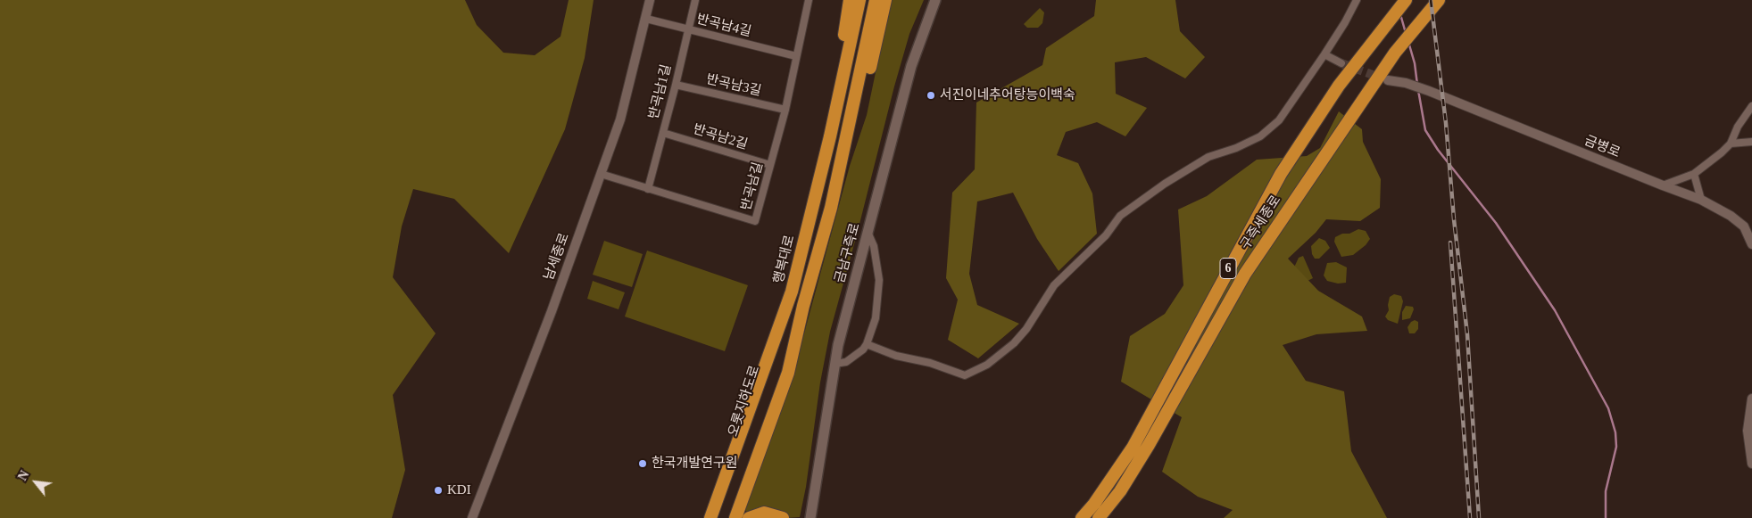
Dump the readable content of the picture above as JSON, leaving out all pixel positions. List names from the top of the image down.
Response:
{
  "streets": {
    "highway": [
      "구즉세종로",
      "행복대로",
      "6",
      "오롯지하도로"
    ],
    "main road": ["금남구즉로"],
    "street": [
      "반곡남4길",
      "반곡남3길",
      "반곡남1길",
      "반곡남2길",
      "금병로",
      "반곡남길",
      "남세종로"
    ]
  },
  "crossings": [
    ["반곡남4길", "반곡남1길"],
    ["반곡남4길", "반곡남길"],
    ["반곡남4길", "남세종로"],
    ["반곡남3길", "반곡남1길"],
    ["반곡남3길", "반곡남길"],
    ["반곡남1길", "반곡남2길"],
    ["반곡남1길", "반곡남길"],
    ["반곡남2길", "반곡남길"],
    ["반곡남길", "남세종로"],
    ["행복대로", "오롯지하도로"]
  ],
  "places": ["서진이네추어탕능이백숙", "한국개발연구원", "KDI"],
  "north": "top left"
}
